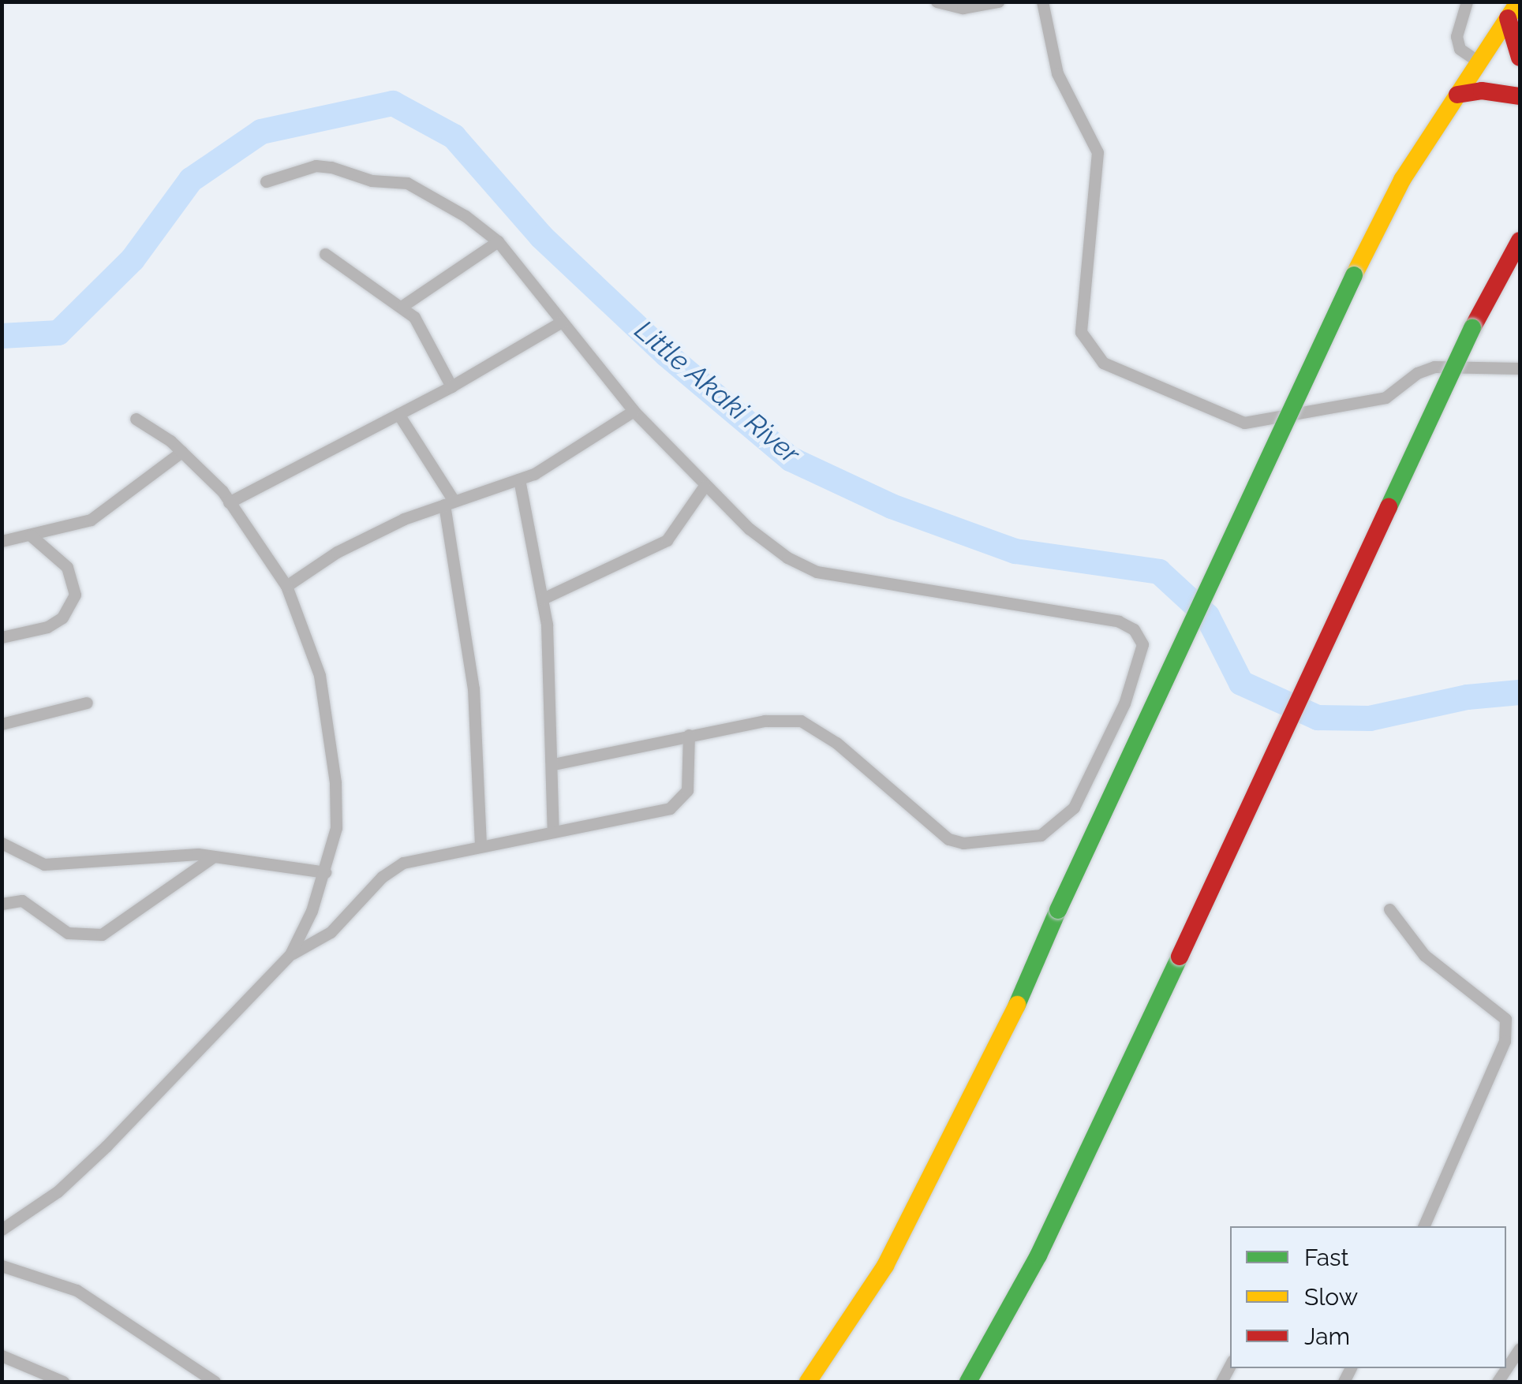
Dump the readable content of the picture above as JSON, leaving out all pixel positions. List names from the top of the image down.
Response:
{
  "water": ["Little Akaki River"],
  "legend": ["Fast", "Slow", "Jam"]
}
